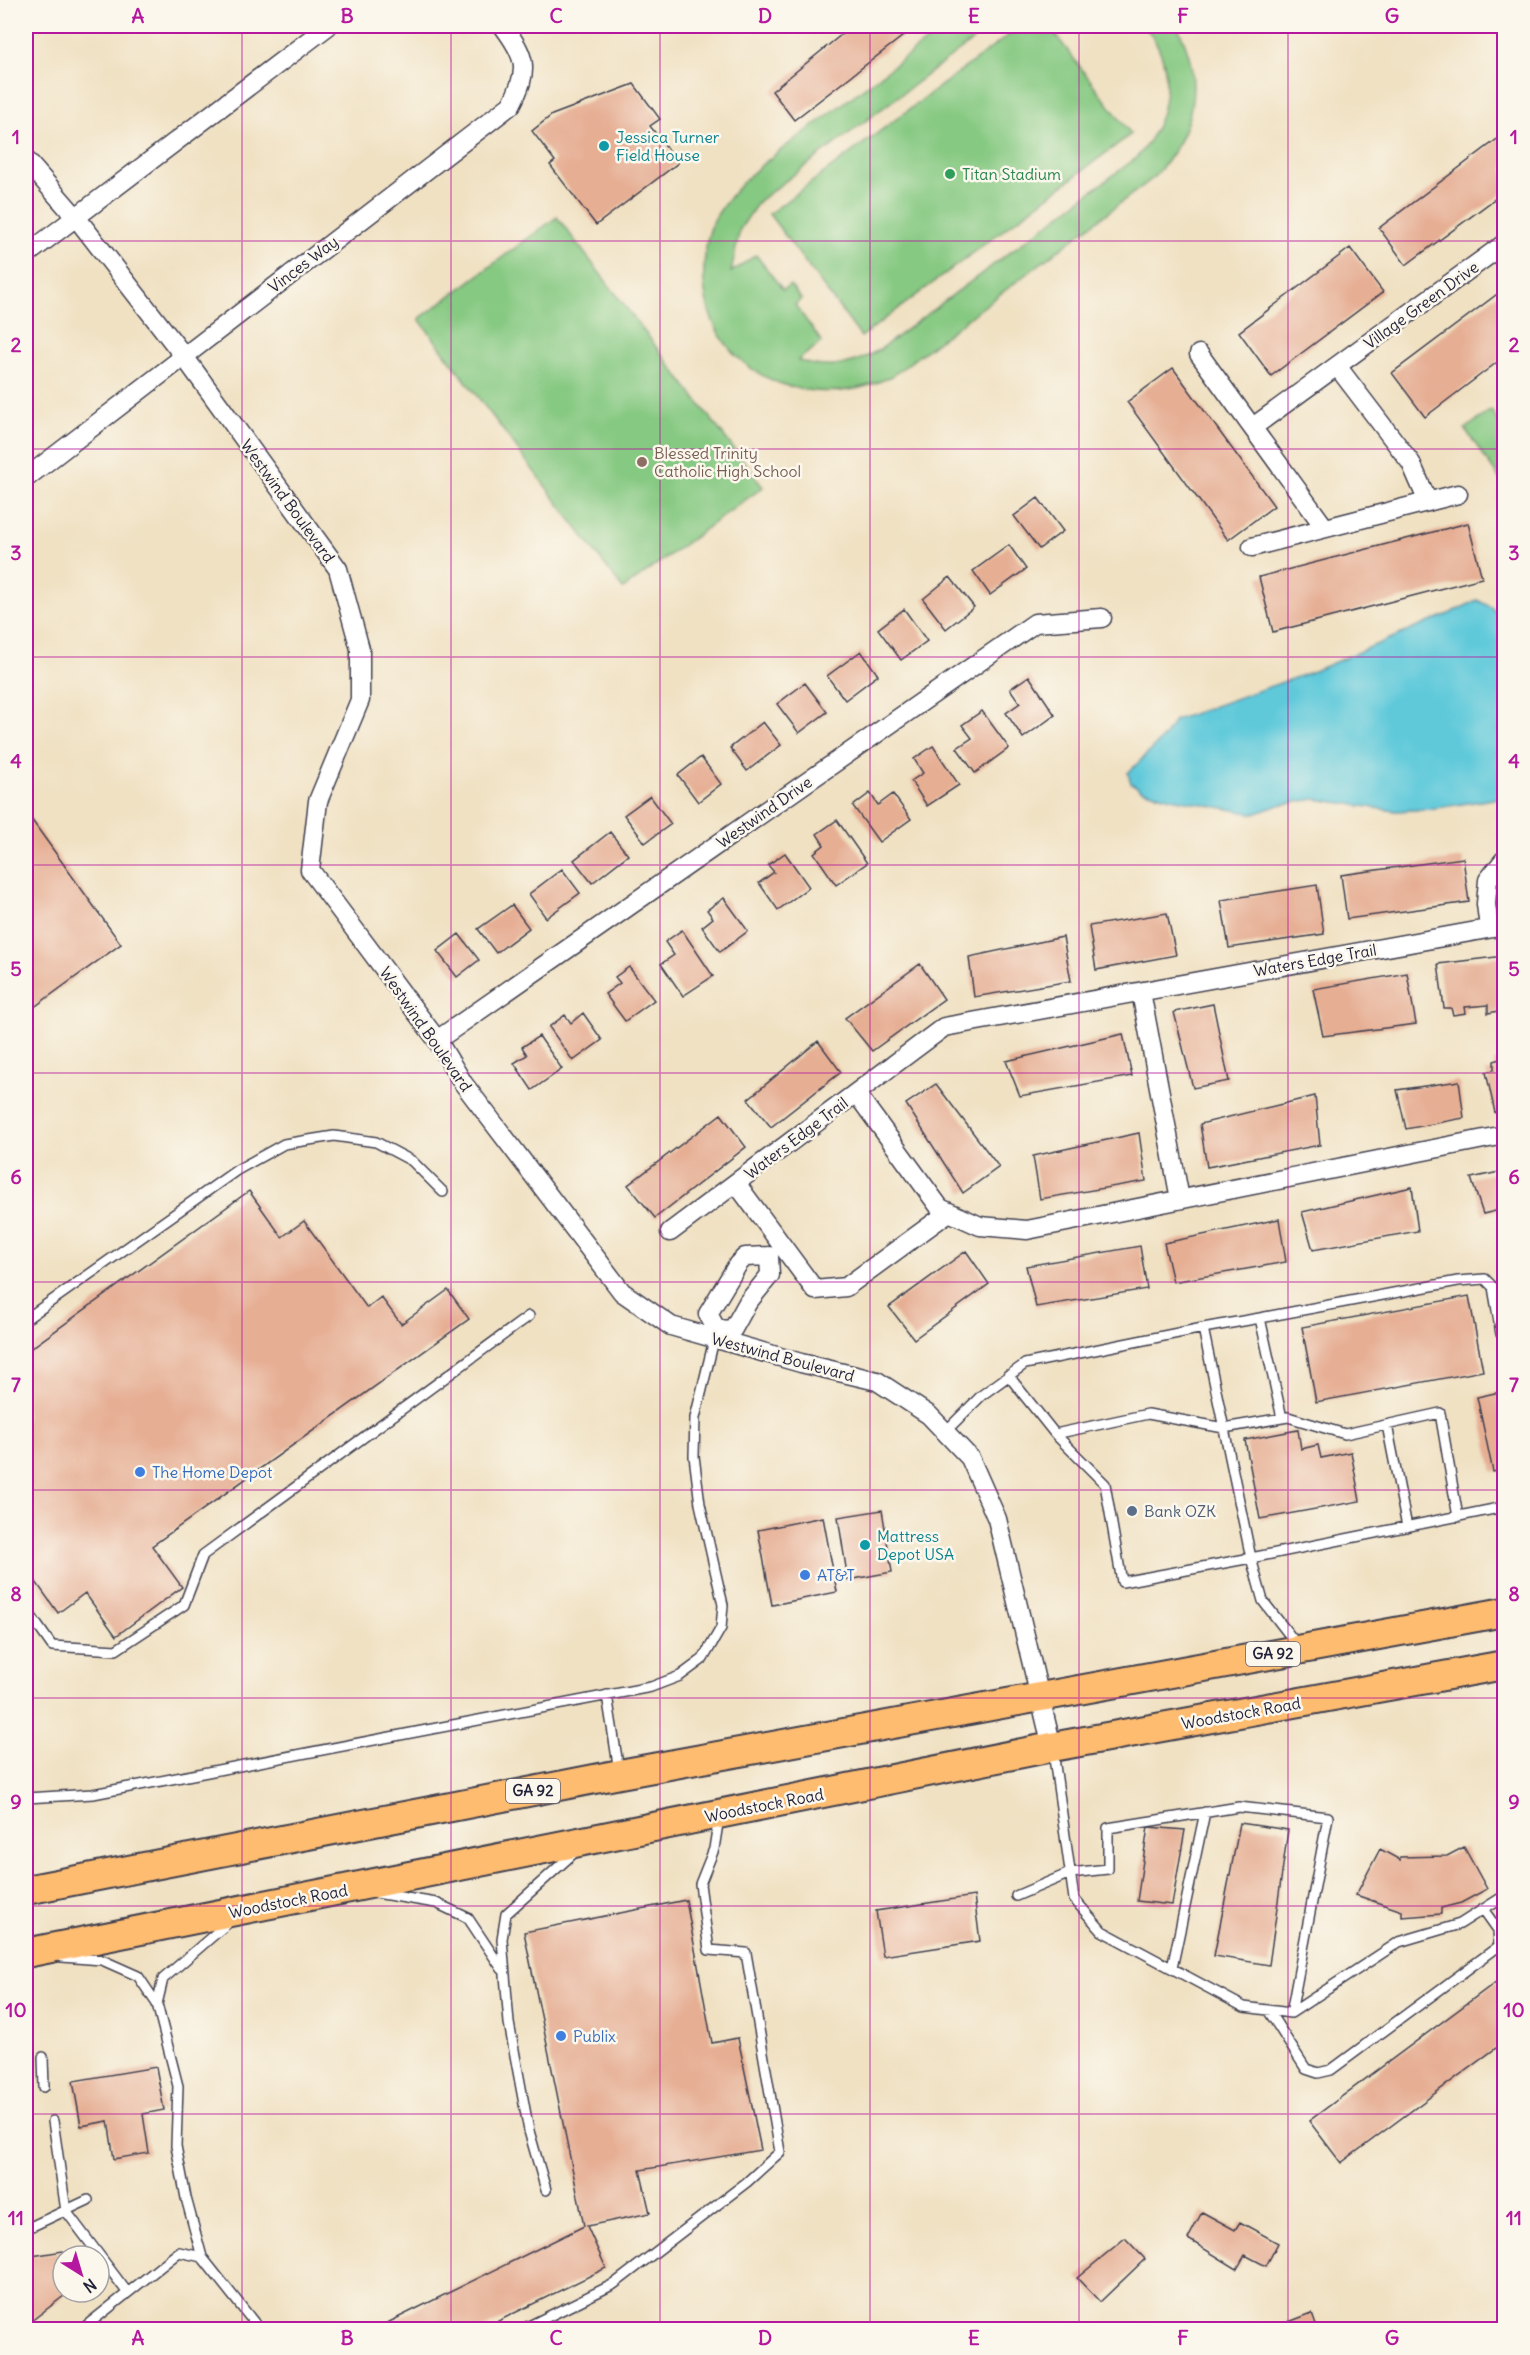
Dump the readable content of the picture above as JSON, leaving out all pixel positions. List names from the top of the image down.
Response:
{
  "streets": {
    "main road": ["GA 92", "Woodstock Road"],
    "street": [
      "Vinces Way",
      "Village Green Drive",
      "Westwind Boulevard",
      "Westwind Drive",
      "Waters Edge Trail"
    ]
  },
  "crossings": [
    ["Vinces Way", "Westwind Boulevard"],
    ["Westwind Boulevard", "Westwind Drive"],
    ["Westwind Boulevard", "GA 92"],
    ["Westwind Boulevard", "Woodstock Road"]
  ],
  "places": [
    "Jessica Turner Field House",
    "Titan Stadium",
    "Blessed Trinity Catholic High School",
    "The Home Depot",
    "Bank OZK",
    "Mattress Depot USA",
    "AT&T",
    "Publix"
  ],
  "north": "bottom right",
  "grid": {
    "columns": [
      "A",
      "B",
      "C",
      "D",
      "E",
      "F",
      "G"
    ],
    "rows": [
      "1",
      "2",
      "3",
      "4",
      "5",
      "6",
      "7",
      "8",
      "9",
      "10",
      "11"
    ]
  }
}
